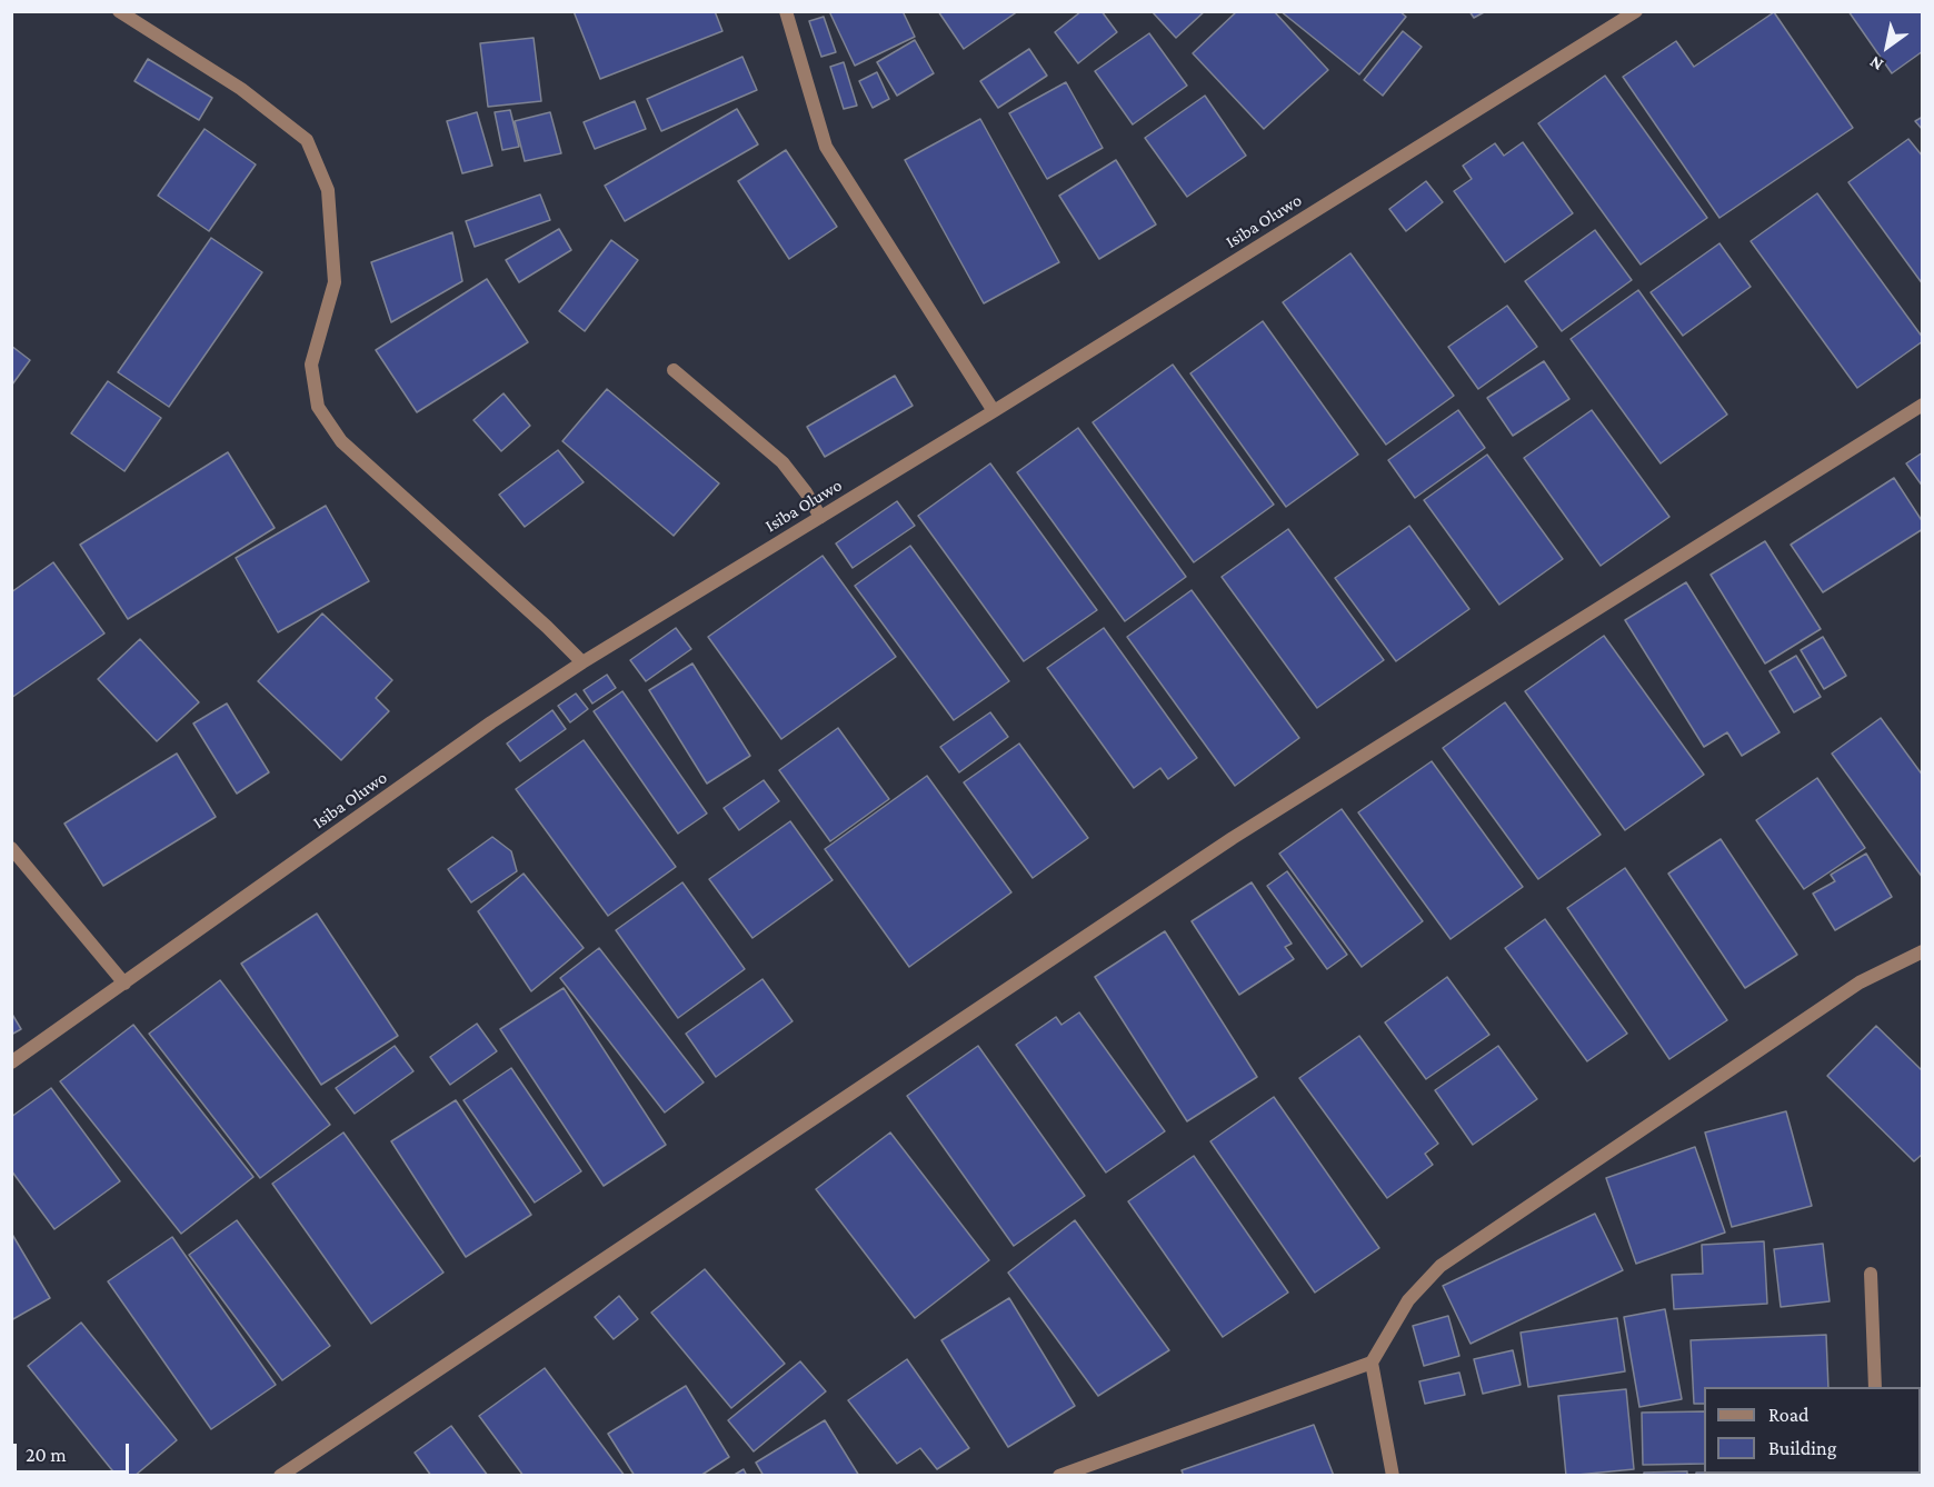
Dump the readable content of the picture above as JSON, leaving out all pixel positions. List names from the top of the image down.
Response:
{
  "streets": {
    "street": ["Isiba Oluwo"]
  },
  "legend": ["Road", "Building"],
  "scale_bar": "20 m",
  "north": "bottom left"
}
